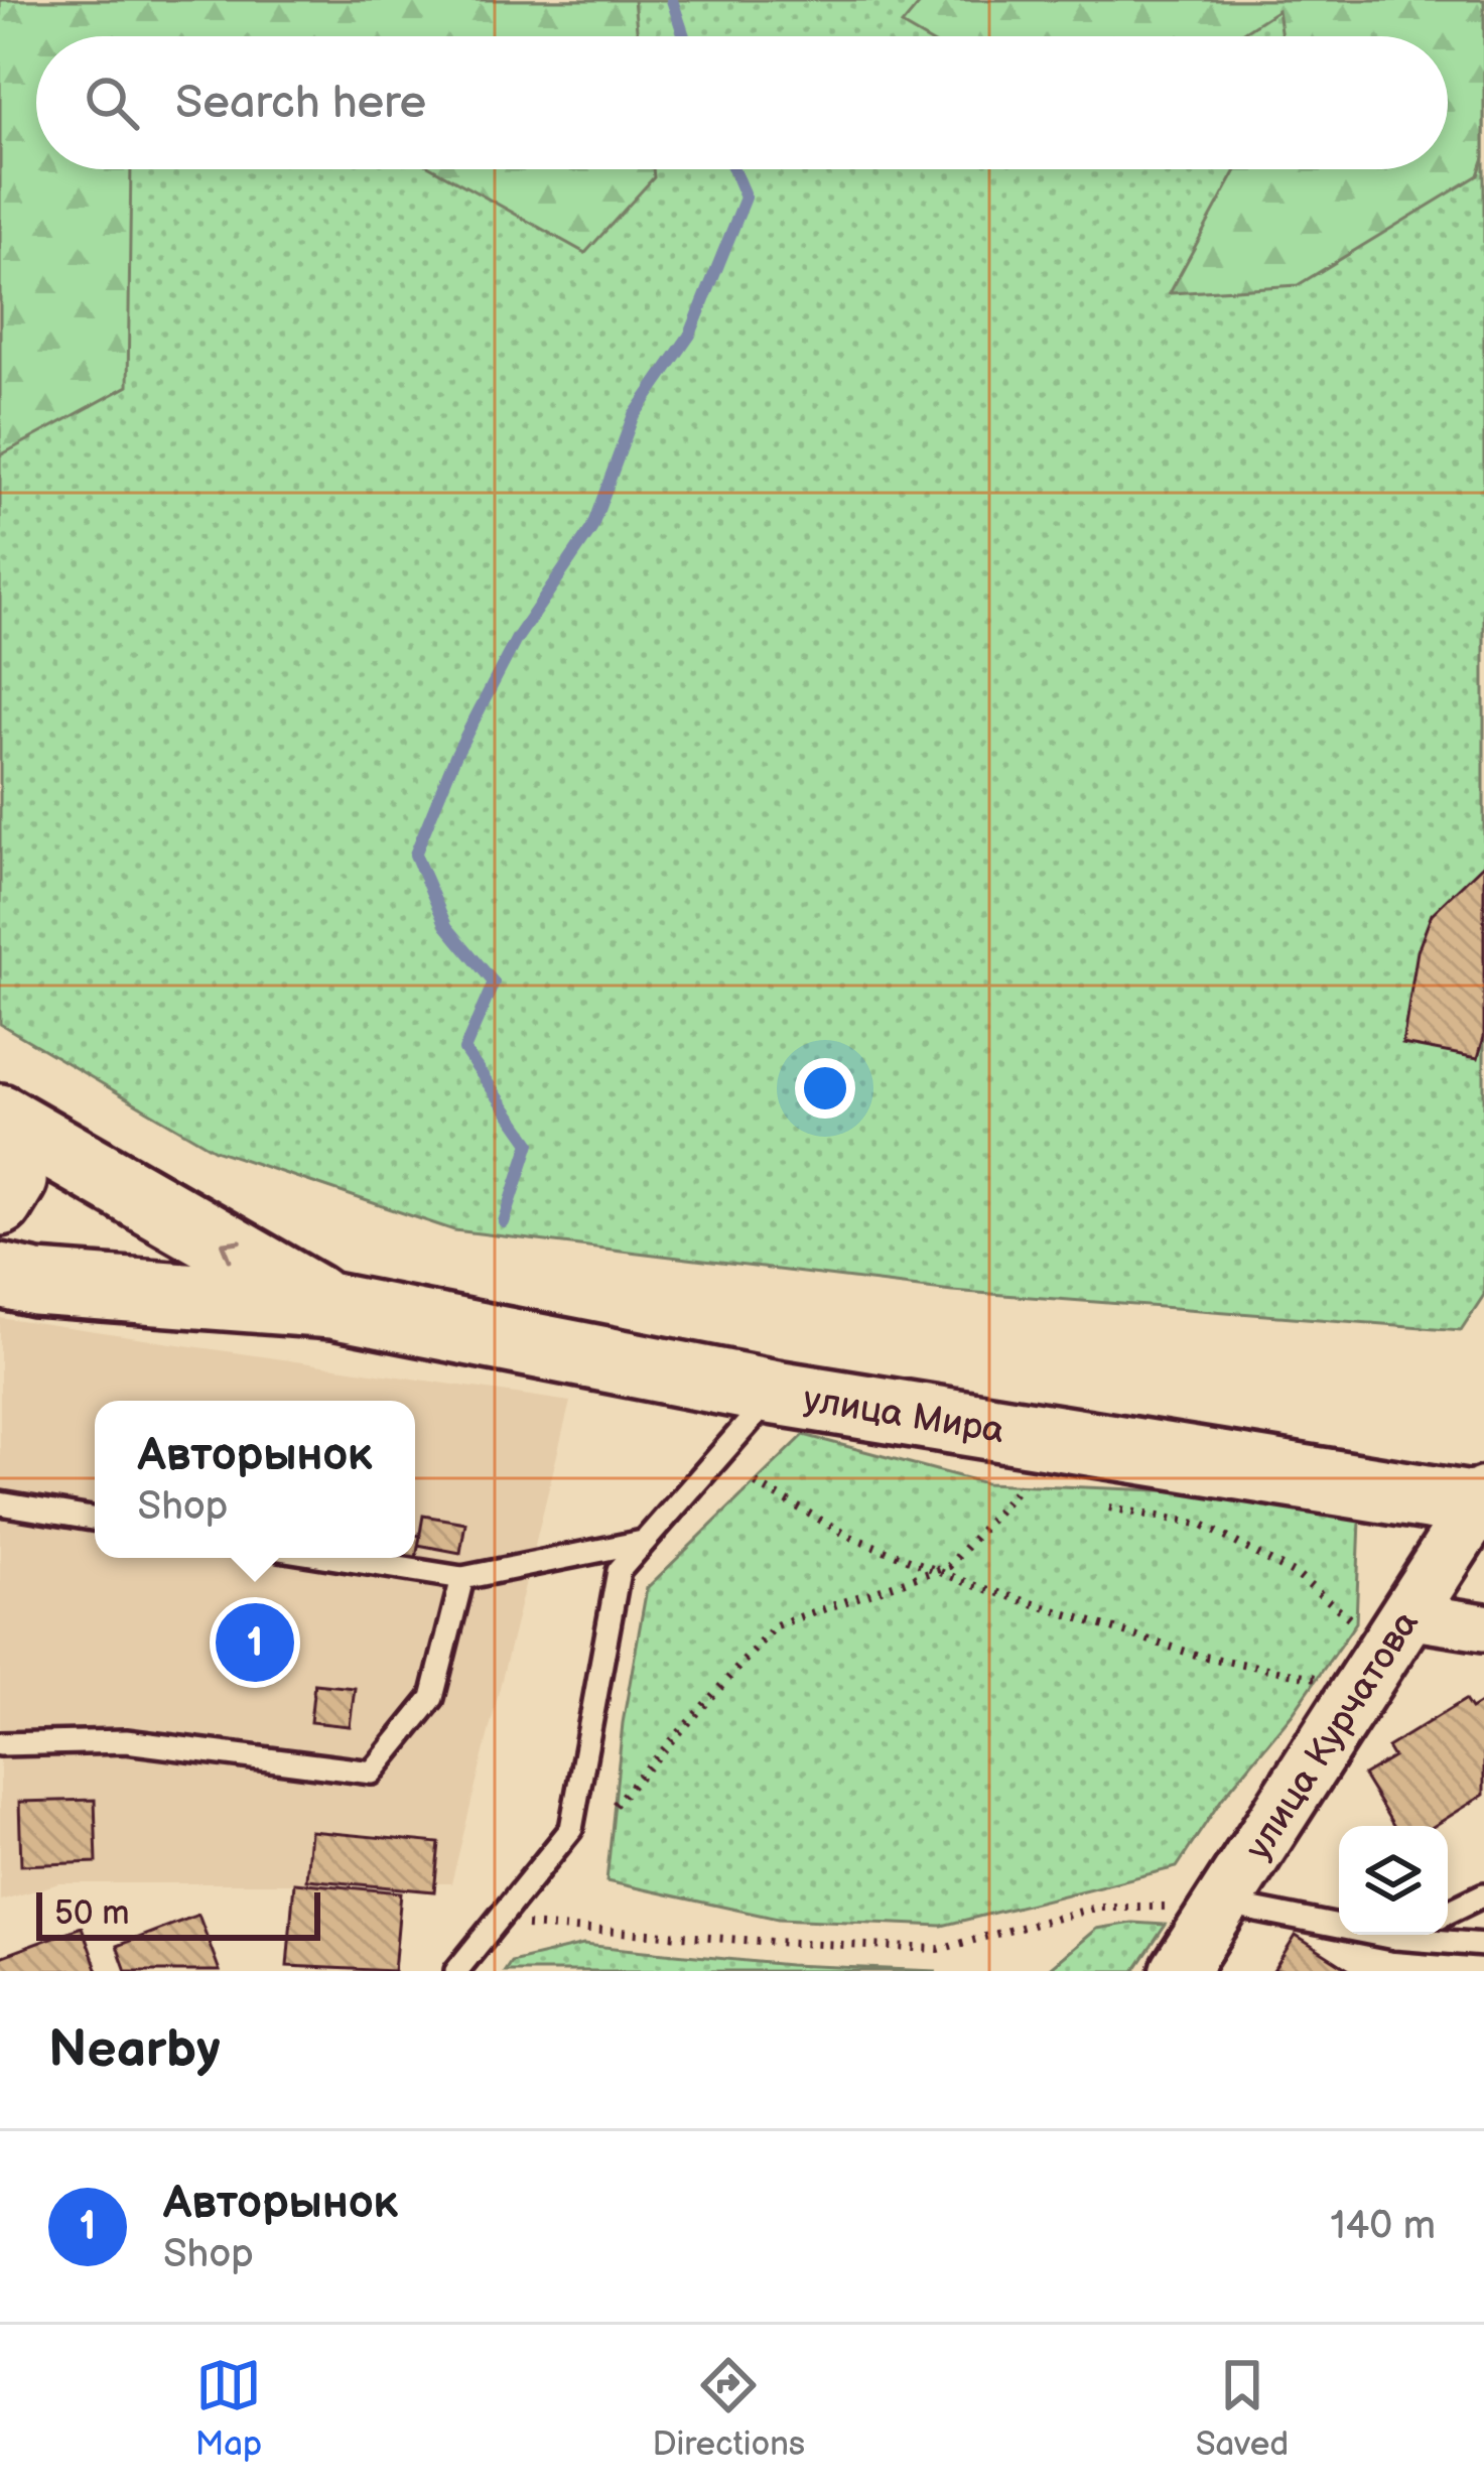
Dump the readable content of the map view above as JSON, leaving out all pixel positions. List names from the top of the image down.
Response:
{
  "streets": {
    "main road": ["улица Мира"],
    "street": ["улица Курчатова"]
  },
  "crossings": [
    ["улица Мира", "улица Курчатова"]
  ],
  "scale_bar": "50 m",
  "page": {
    "search": "Search here",
    "popup": ["Авторынок", "Shop"],
    "pins": "1",
    "scale": "50 m",
    "heading": "Nearby",
    "list": [
      {
        "mark": "1",
        "name": "Авторынок",
        "note": "Shop",
        "value": "140 m"
      }
    ],
    "nav": ["Map", "Directions", "Saved"]
  }
}
